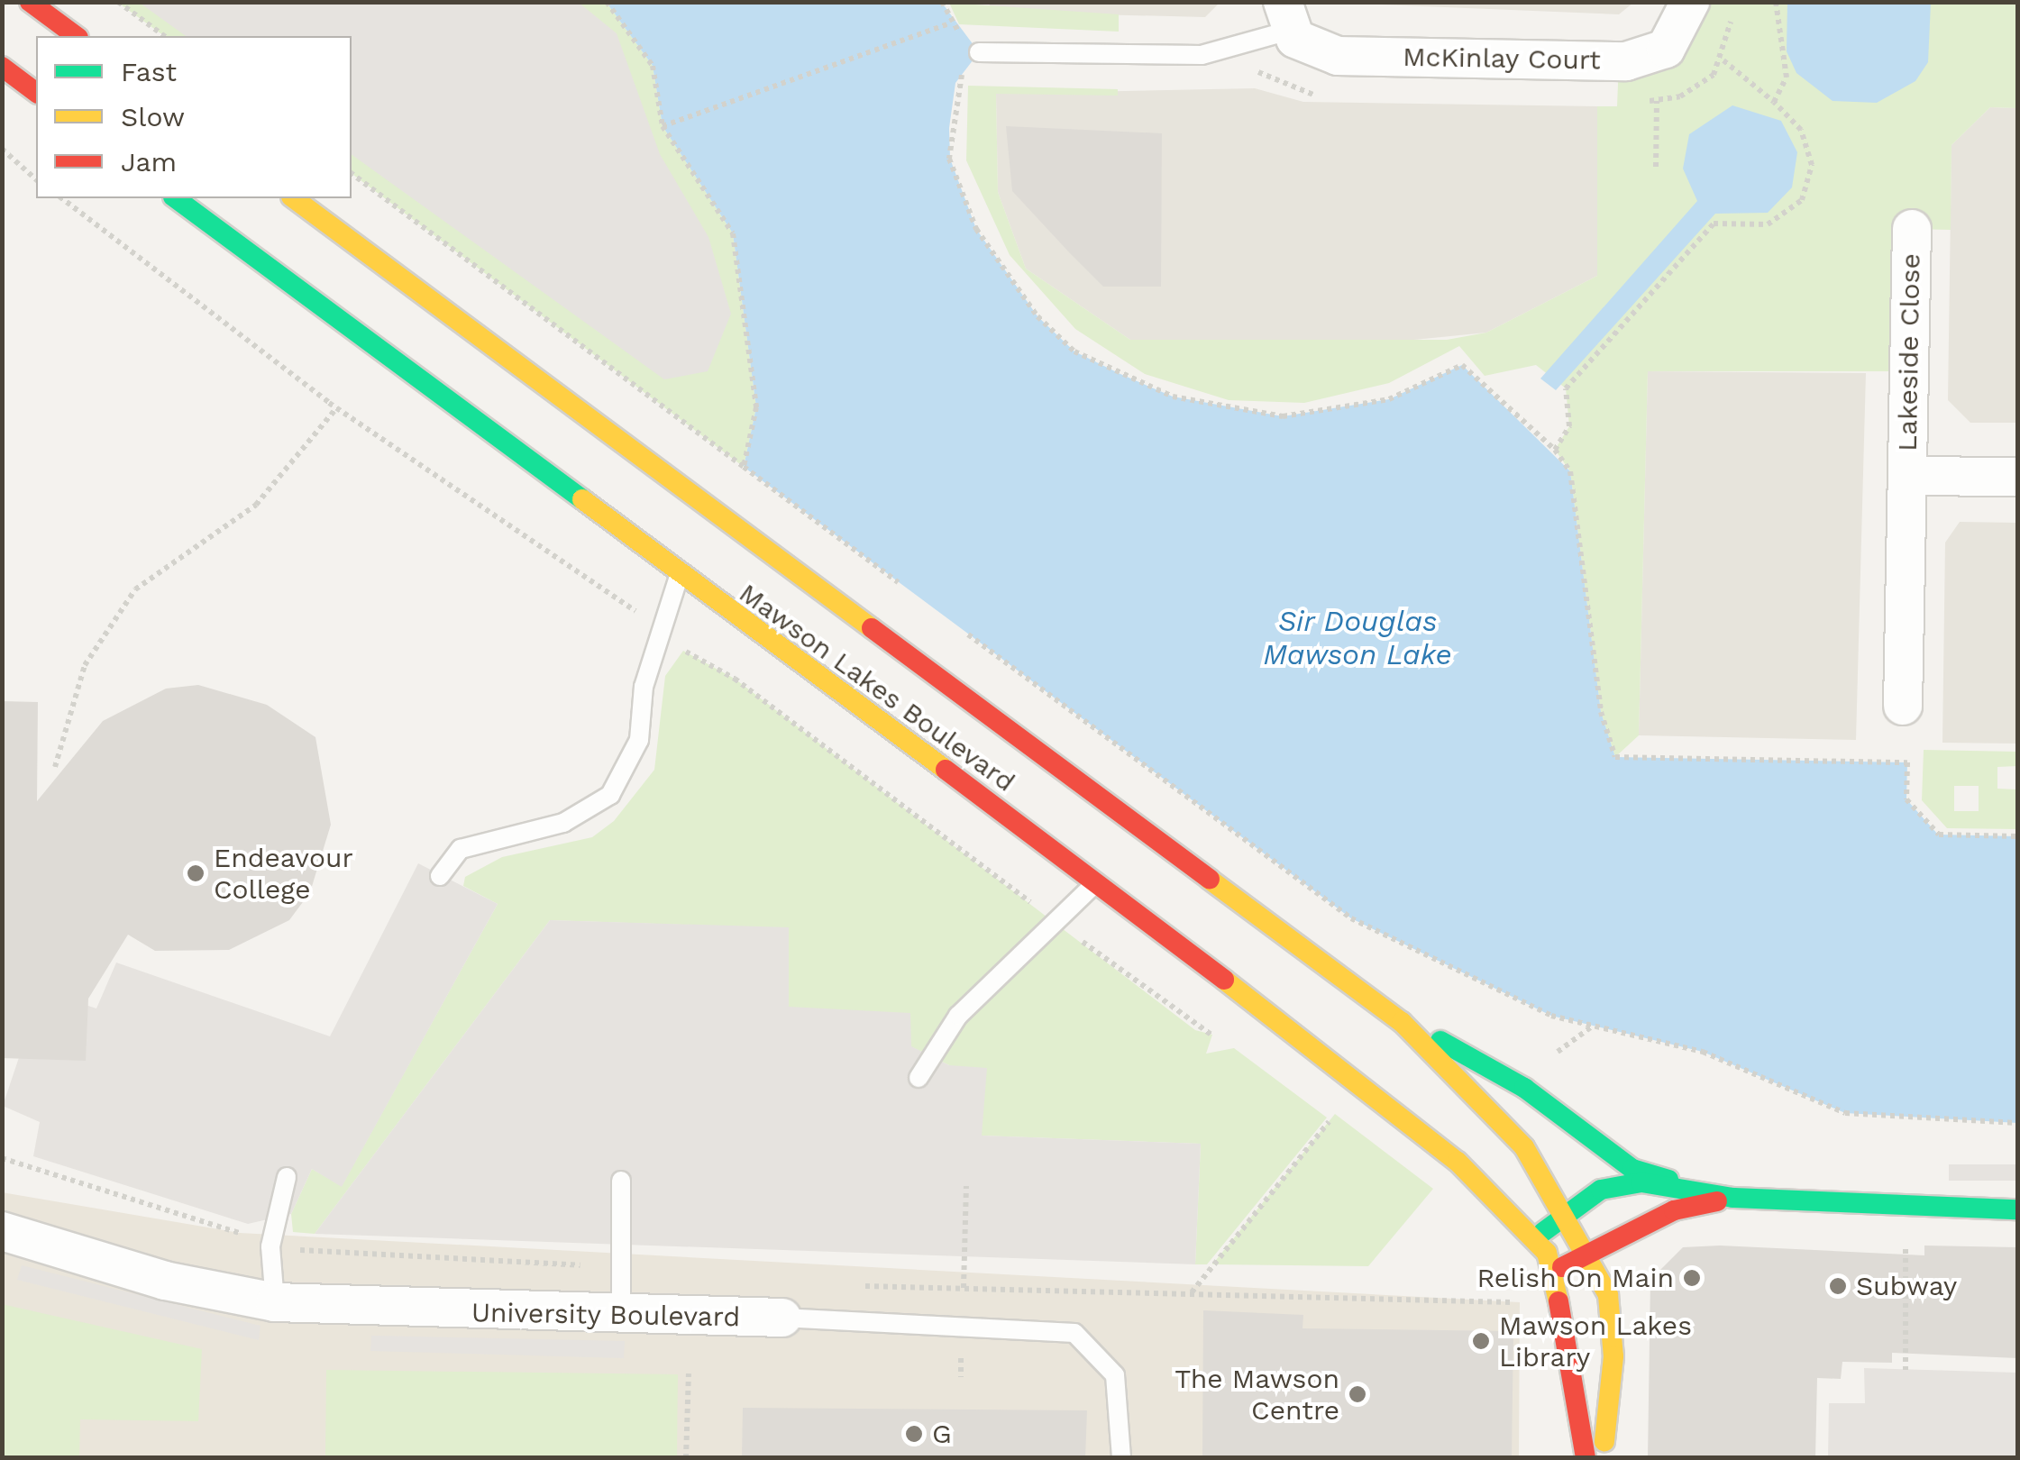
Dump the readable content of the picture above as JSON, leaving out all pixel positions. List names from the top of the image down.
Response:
{
  "streets": {
    "street": [
      "McKinlay Court",
      "Lakeside Close",
      "Mawson Lakes Boulevard",
      "University Boulevard"
    ]
  },
  "water": ["Sir Douglas Mawson Lake"],
  "places": [
    "Endeavour College",
    "Relish On Main",
    "Subway",
    "Mawson Lakes Library",
    "The Mawson Centre",
    "G"
  ],
  "legend": ["Fast", "Slow", "Jam"]
}
